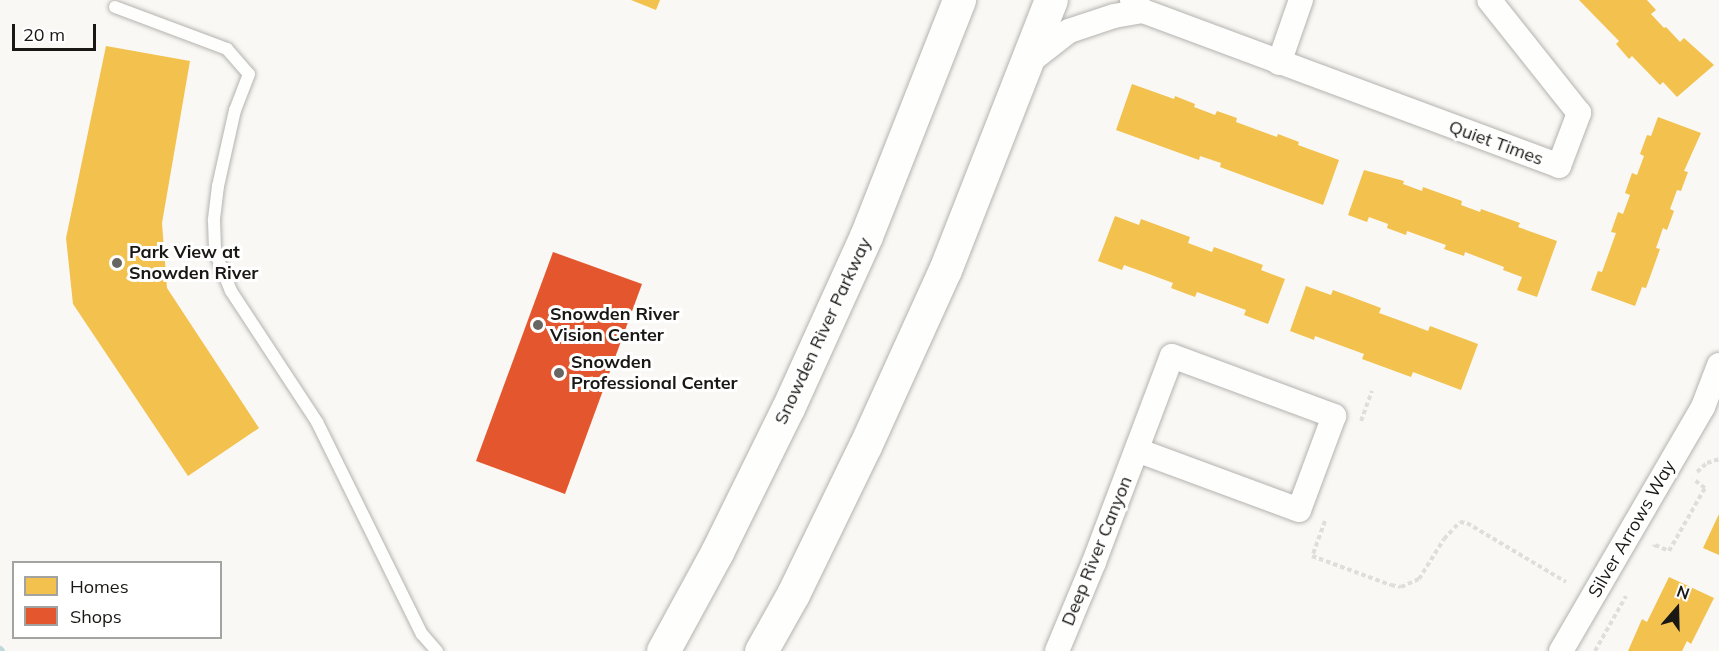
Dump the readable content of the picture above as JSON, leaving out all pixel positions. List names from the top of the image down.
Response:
{
  "streets": {
    "main road": ["Snowden River Parkway"],
    "street": ["Quiet Times", "Silver Arrows Way", "Deep River Canyon"]
  },
  "places": ["Park View at Snowden River", "Snowden River Vision Center", "Snowden Professional Center"],
  "legend": ["Homes", "Shops"],
  "scale_bar": "20 m",
  "north": "top"
}
